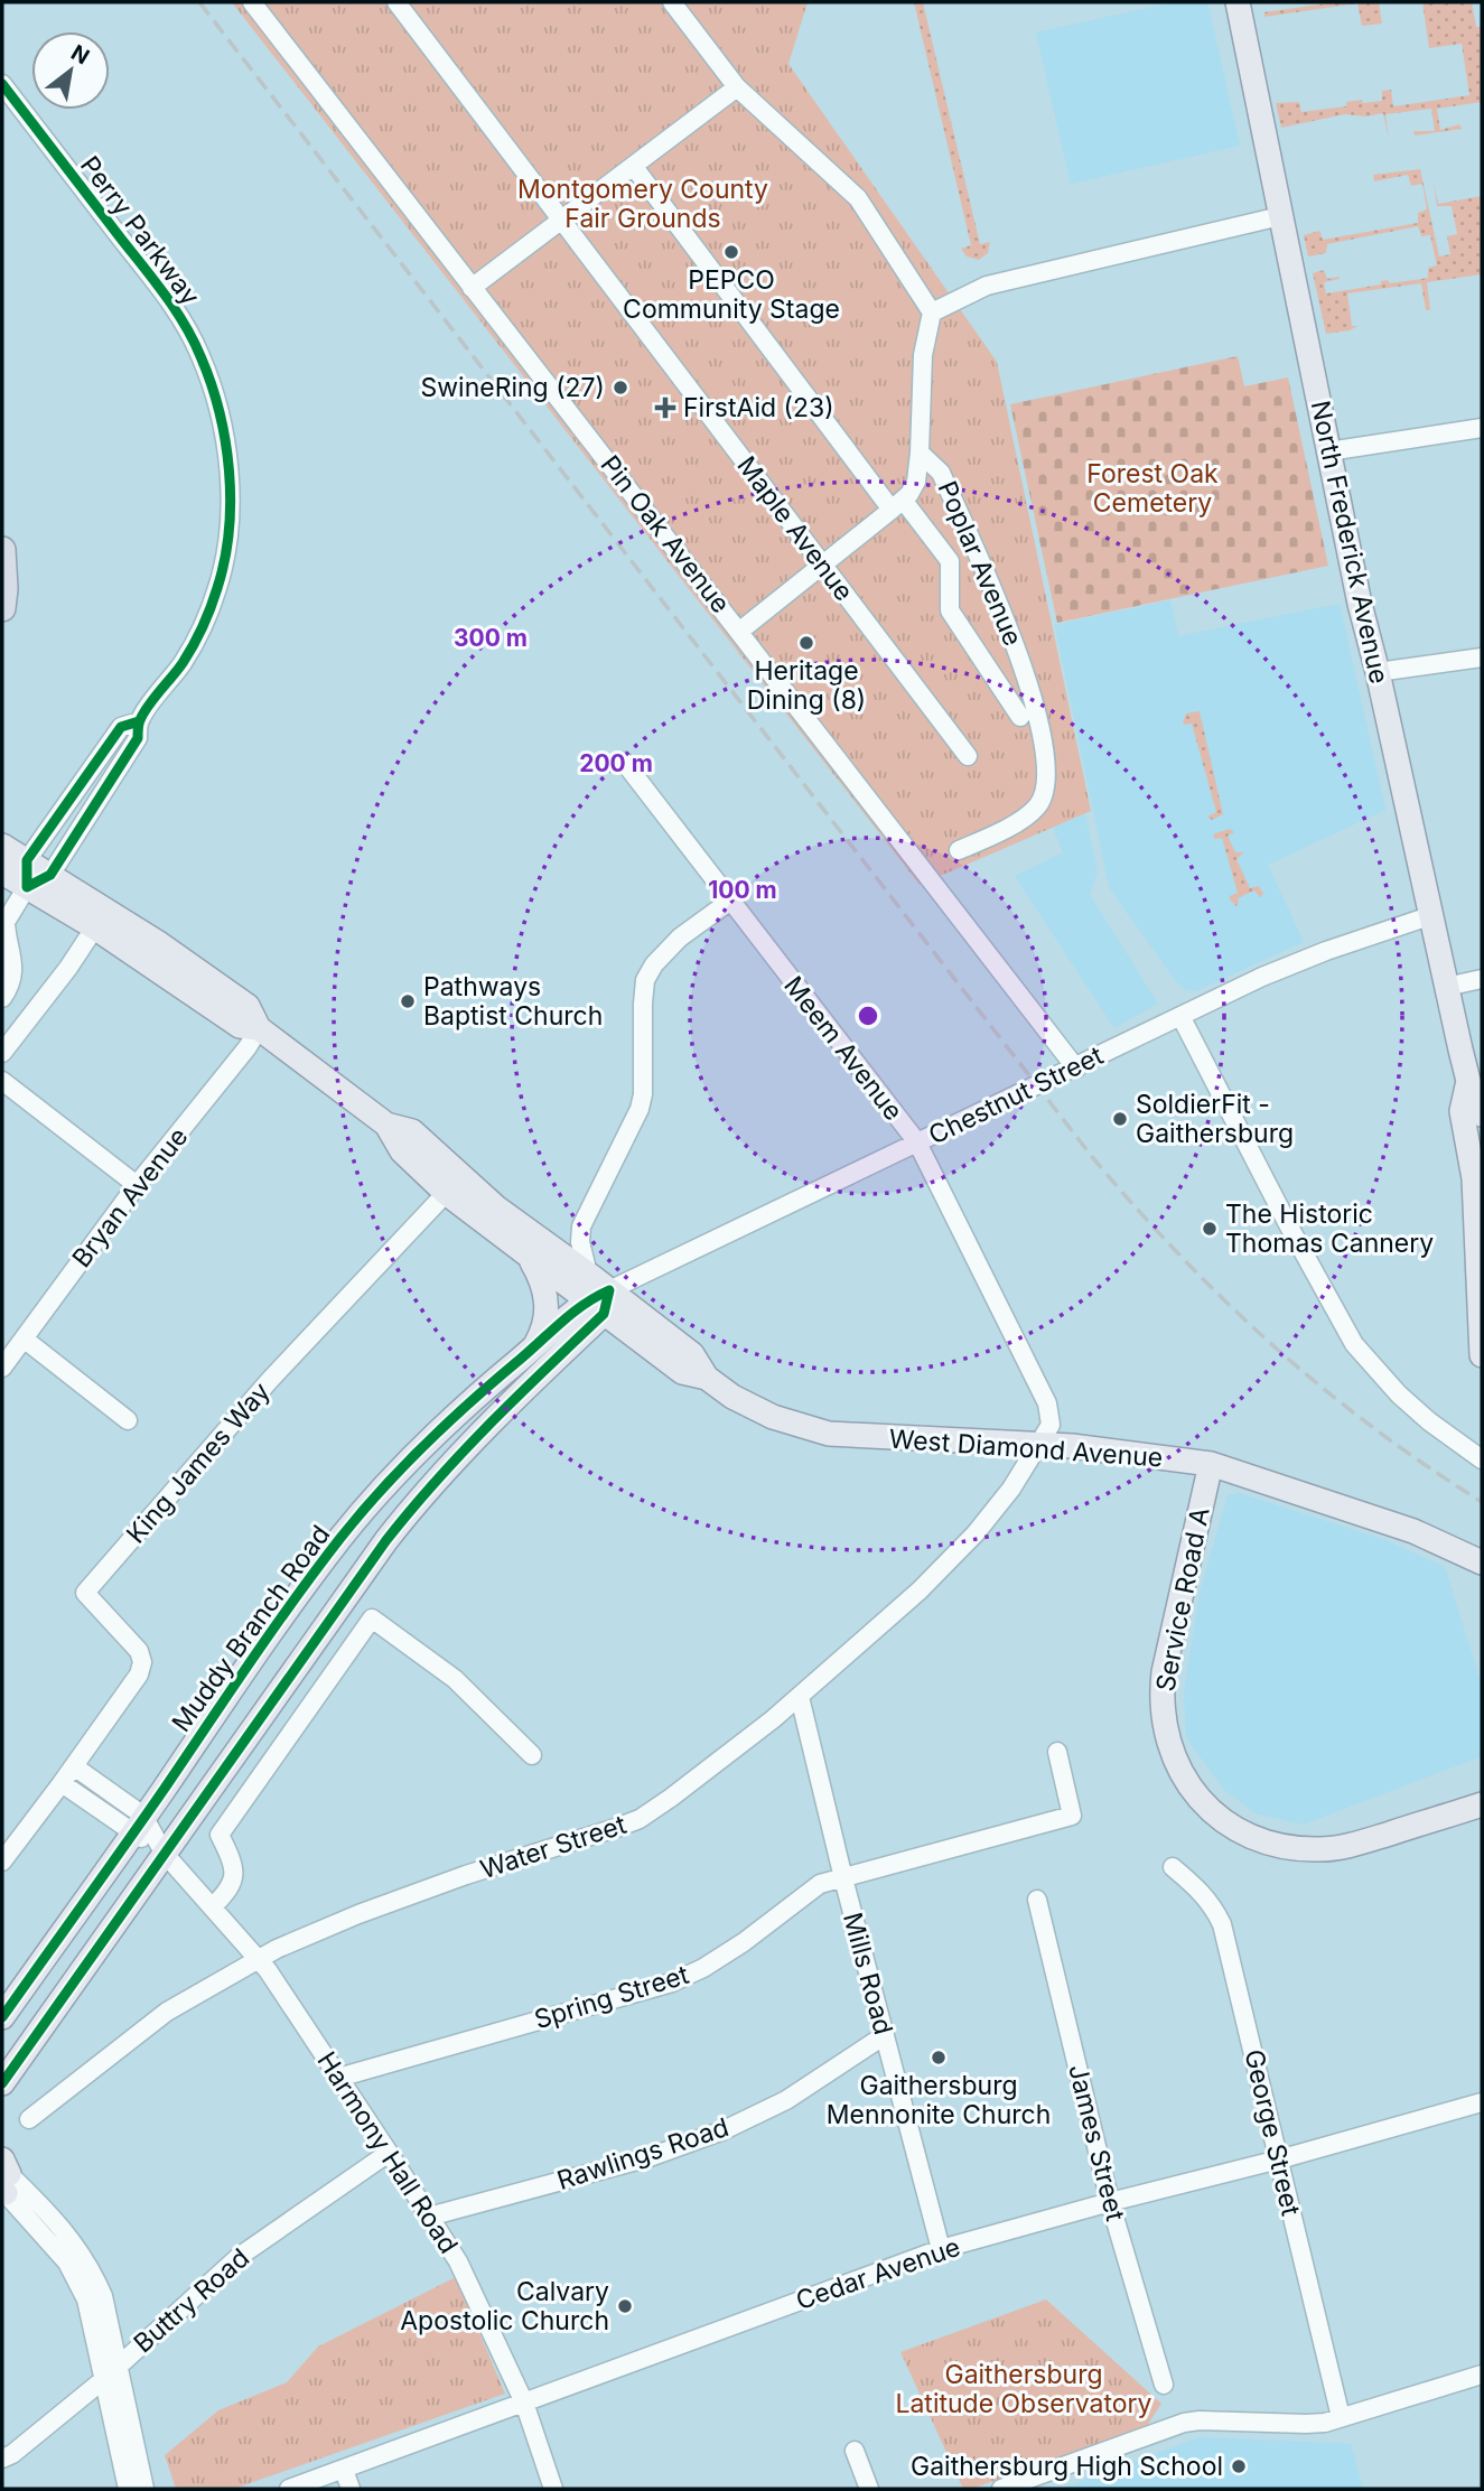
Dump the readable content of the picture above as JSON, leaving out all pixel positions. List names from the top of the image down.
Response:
{
  "streets": {
    "main road": [
      "North Frederick Avenue",
      "West Diamond Avenue",
      "Service Road A",
      "Muddy Branch Road"
    ],
    "street": [
      "Perry Parkway",
      "Maple Avenue",
      "Pin Oak Avenue",
      "Poplar Avenue",
      "Meem Avenue",
      "Chestnut Street",
      "Bryan Avenue",
      "King James Way",
      "Water Street",
      "Mills Road",
      "Spring Street",
      "George Street",
      "James Street",
      "Harmony Hall Road",
      "Rawlings Road",
      "Cedar Avenue",
      "Buttry Road"
    ]
  },
  "crossings": [
    ["Perry Parkway", "West Diamond Avenue"],
    ["Pin Oak Avenue", "Chestnut Street"],
    ["North Frederick Avenue", "Chestnut Street"],
    ["Meem Avenue", "Chestnut Street"],
    ["Meem Avenue", "West Diamond Avenue"],
    ["Meem Avenue", "Water Street"],
    ["Chestnut Street", "West Diamond Avenue"],
    ["Chestnut Street", "Muddy Branch Road"],
    ["Bryan Avenue", "West Diamond Avenue"],
    ["West Diamond Avenue", "King James Way"],
    ["West Diamond Avenue", "Service Road A"],
    ["West Diamond Avenue", "Muddy Branch Road"],
    ["West Diamond Avenue", "Water Street"],
    ["Water Street", "Mills Road"],
    ["Water Street", "Harmony Hall Road"],
    ["Mills Road", "Spring Street"],
    ["Mills Road", "Rawlings Road"],
    ["Mills Road", "Cedar Avenue"],
    ["Spring Street", "Harmony Hall Road"],
    ["George Street", "Cedar Avenue"],
    ["James Street", "Cedar Avenue"],
    ["Harmony Hall Road", "Rawlings Road"],
    ["Harmony Hall Road", "Cedar Avenue"],
    ["Harmony Hall Road", "Buttry Road"]
  ],
  "parks": ["Montgomery County Fair Grounds", "Forest Oak Cemetery", "Gaithersburg Latitude Observatory"],
  "places": {
    "other": [
      "PEPCO Community Stage",
      "SwineRing (27)",
      "Heritage Dining (8)",
      "Pathways Baptist Church",
      "SoldierFit - Gaithersburg",
      "The Historic Thomas Cannery",
      "Gaithersburg Mennonite Church",
      "Calvary Apostolic Church",
      "Gaithersburg High School"
    ],
    "health": ["FirstAid (23)"]
  },
  "north": "top right",
  "rings": ["300 m", "200 m", "100 m"]
}
